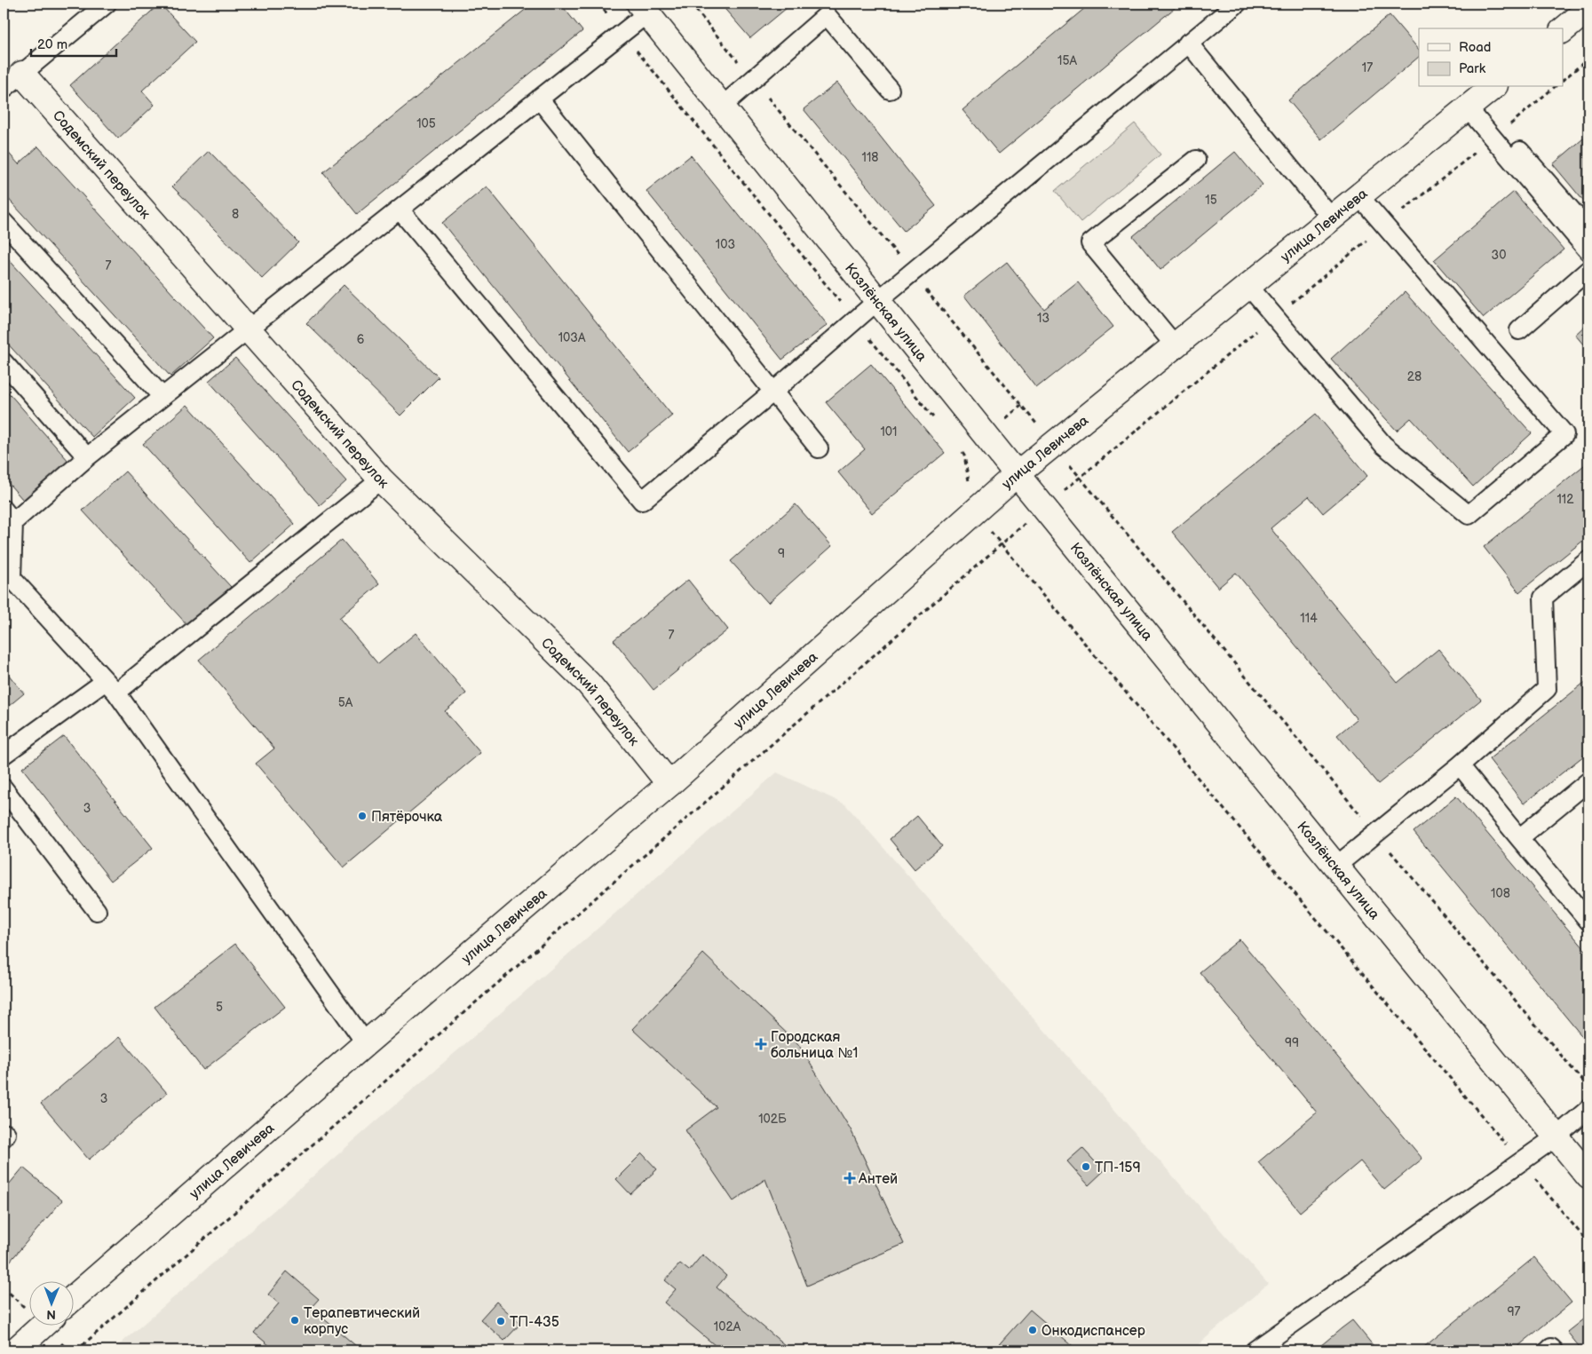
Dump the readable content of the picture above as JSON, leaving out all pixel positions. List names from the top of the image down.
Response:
{
  "streets": {
    "street": ["Содемский переулок", "улица Левичева", "Козлёнская улица"]
  },
  "crossings": [
    ["Содемский переулок", "улица Левичева"],
    ["улица Левичева", "Козлёнская улица"]
  ],
  "places": {
    "other": [
      "Пятёрочка",
      "ТП-159",
      "Терапевтический корпус",
      "ТП-435",
      "Онкодиспансер"
    ],
    "health": ["Городская больница №1", "Антей"]
  },
  "house_numbers": [
    "15А",
    "17",
    "105",
    "118",
    "15",
    "8",
    "103",
    "30",
    "7",
    "13",
    "103А",
    "6",
    "28",
    "101",
    "112",
    "9",
    "114",
    "7",
    "5А",
    "3",
    "108",
    "5",
    "99",
    "3",
    "102Б",
    "97",
    "102А"
  ],
  "legend": ["Road", "Park"],
  "scale_bar": "20 m",
  "north": "bottom"
}
